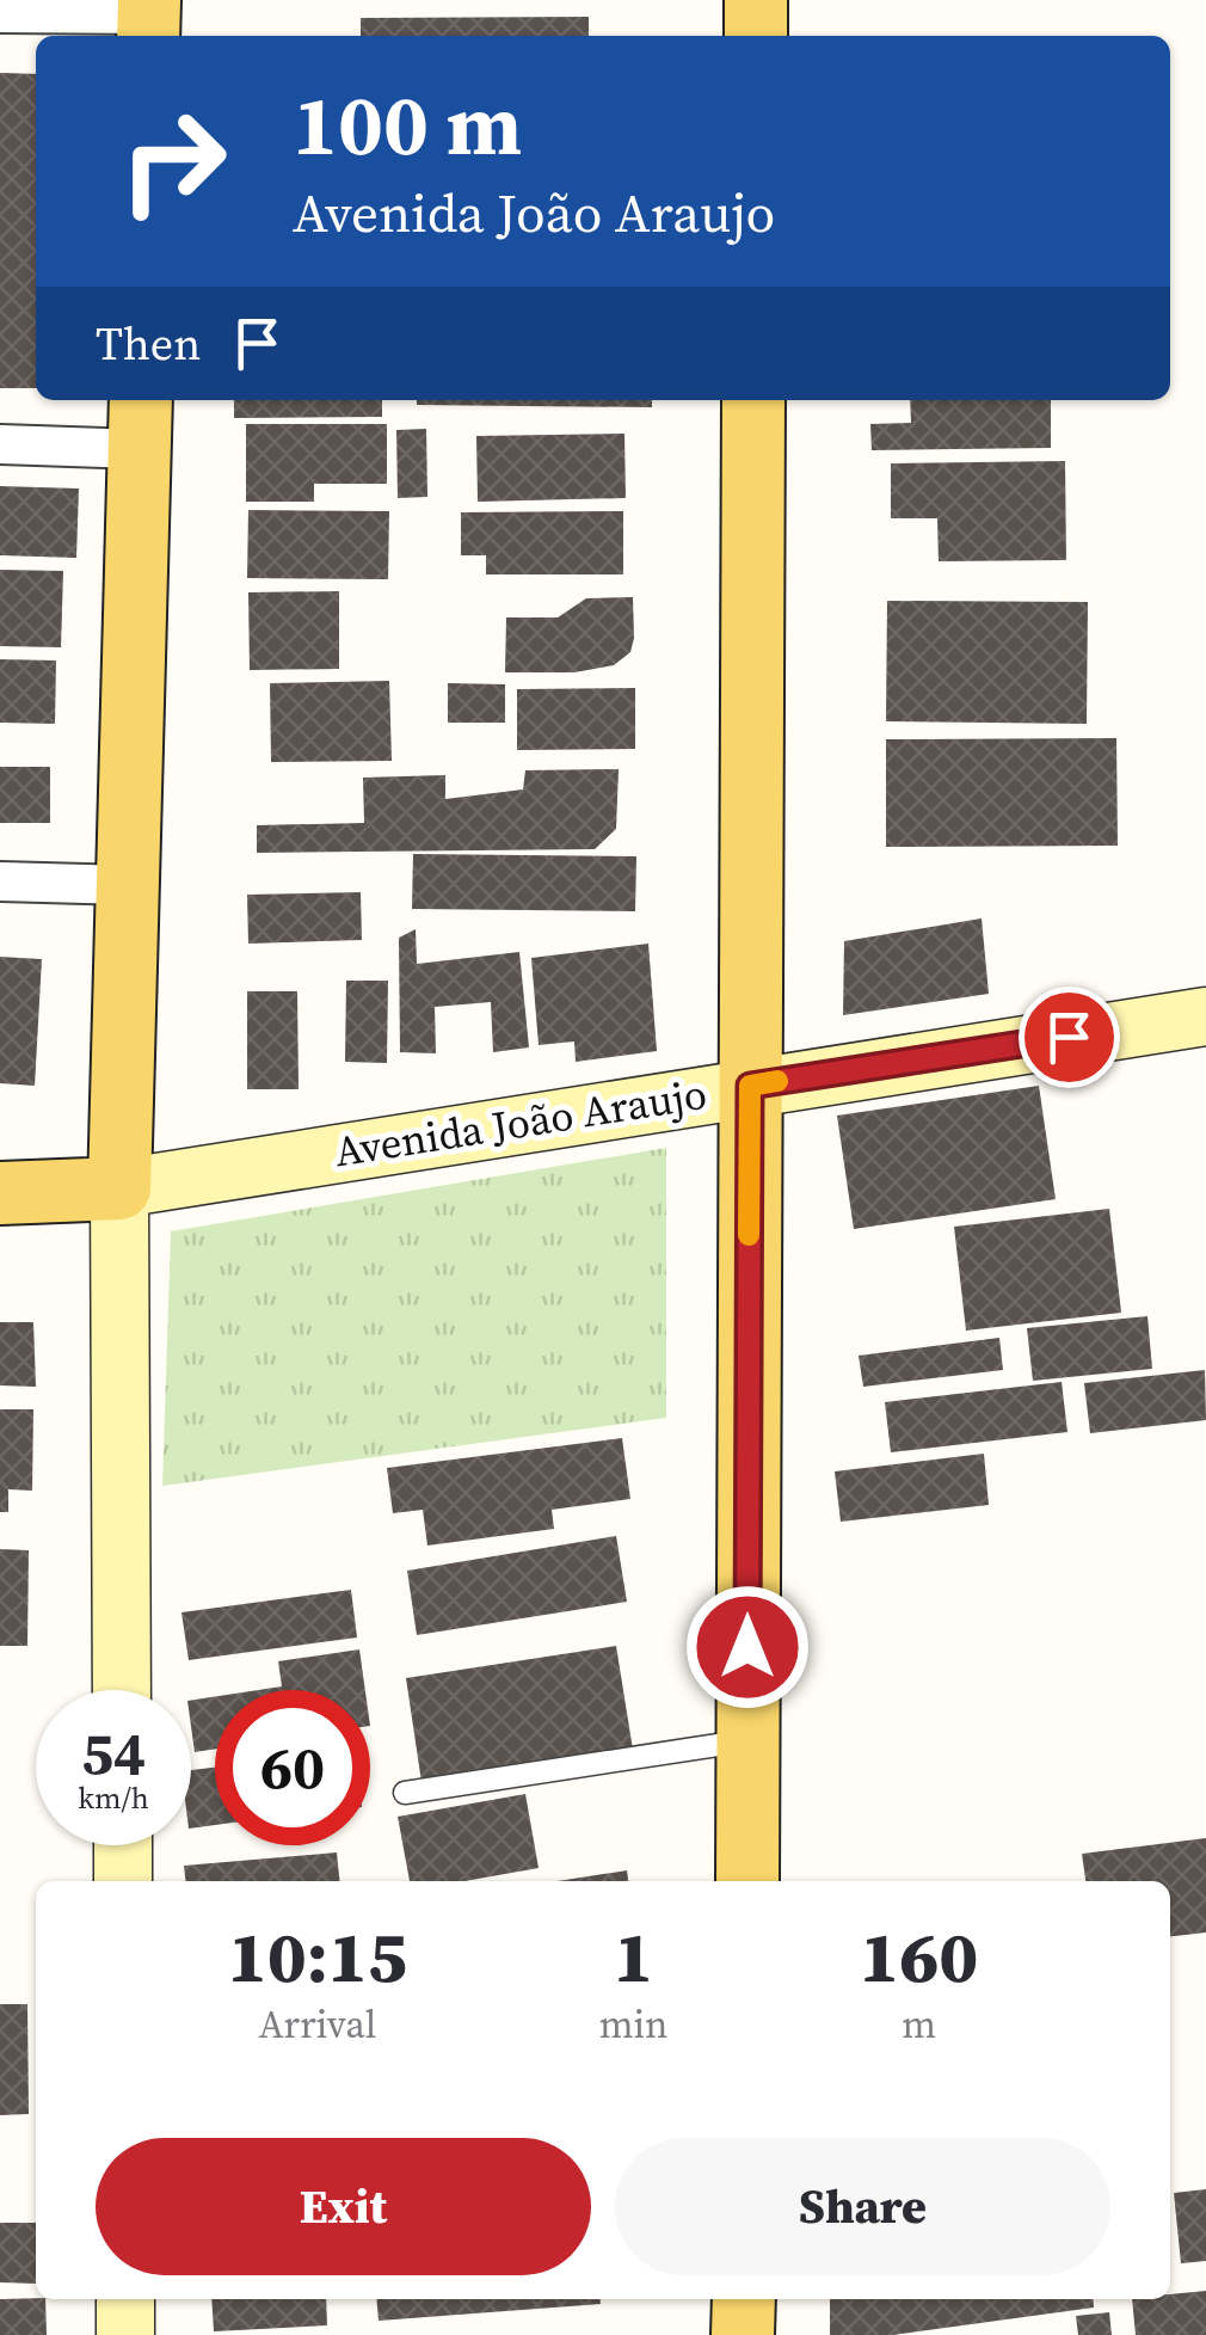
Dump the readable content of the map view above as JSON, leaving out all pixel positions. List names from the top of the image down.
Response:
{
  "streets": {
    "main road": ["Avenida João Araujo"]
  },
  "page": {
    "turn": ["100 m", "Avenida João Araujo"],
    "then": "Then",
    "speed": "54 km/h",
    "limit": "60",
    "eta": [
      "10:15",
      "Arrival",
      "1",
      "min",
      "160",
      "m"
    ],
    "buttons": ["Exit", "Share"]
  }
}
